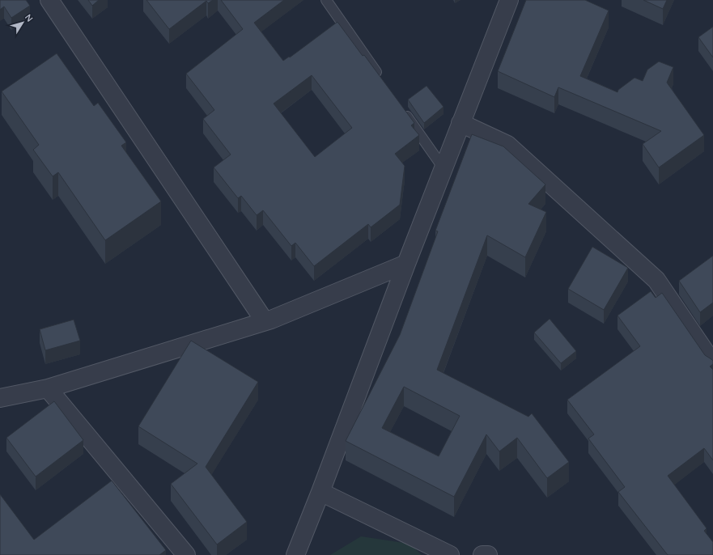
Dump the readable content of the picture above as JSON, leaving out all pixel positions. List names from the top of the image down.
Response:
{
  "north": "top right"
}
